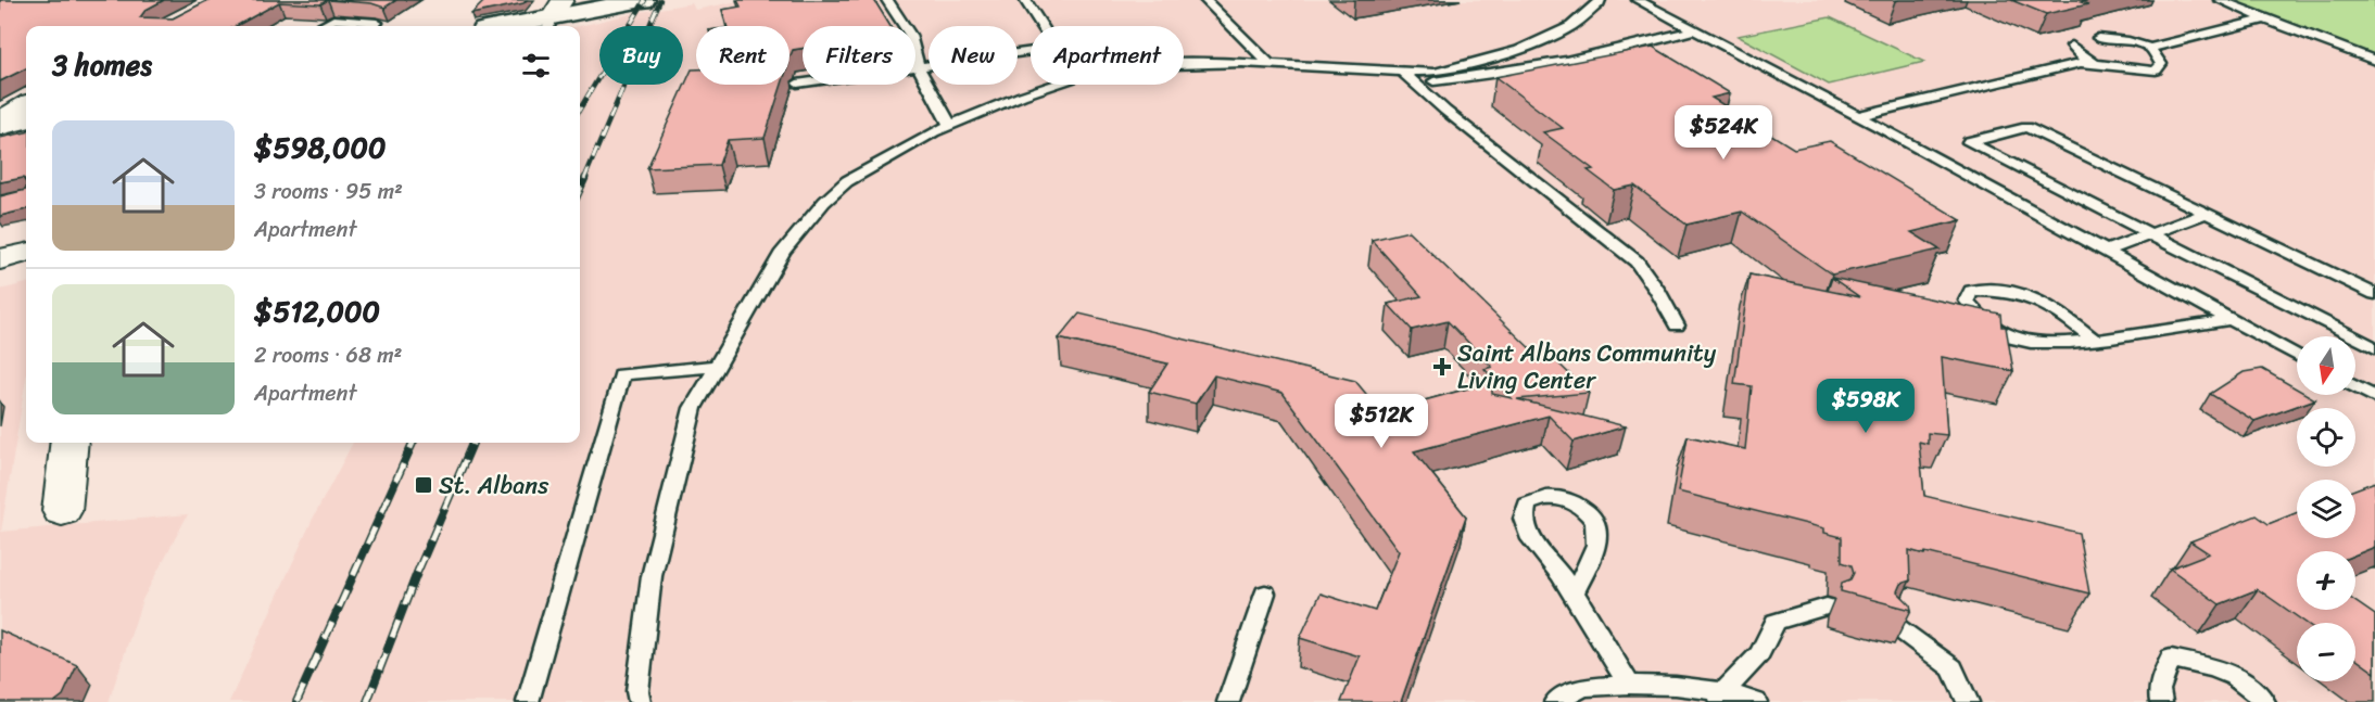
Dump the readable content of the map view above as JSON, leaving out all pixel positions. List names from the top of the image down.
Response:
{
  "places": {
    "health": ["Saint Albans Community Living Center"],
    "transit": ["St. Albans"]
  },
  "north": "bottom",
  "page": {
    "chip": [
      "Buy",
      "Rent",
      "Filters",
      "New",
      "Apartment"
    ],
    "heading": "3 homes",
    "list": [
      {
        "name": "$598,000",
        "note": "3 rooms · 95 m² · Apartment"
      },
      {
        "name": "$512,000",
        "note": "2 rooms · 68 m² · Apartment"
      }
    ],
    "price": ["$524K", "$598K", "$512K"],
    "map_buttons": ["+", "−"]
  }
}
